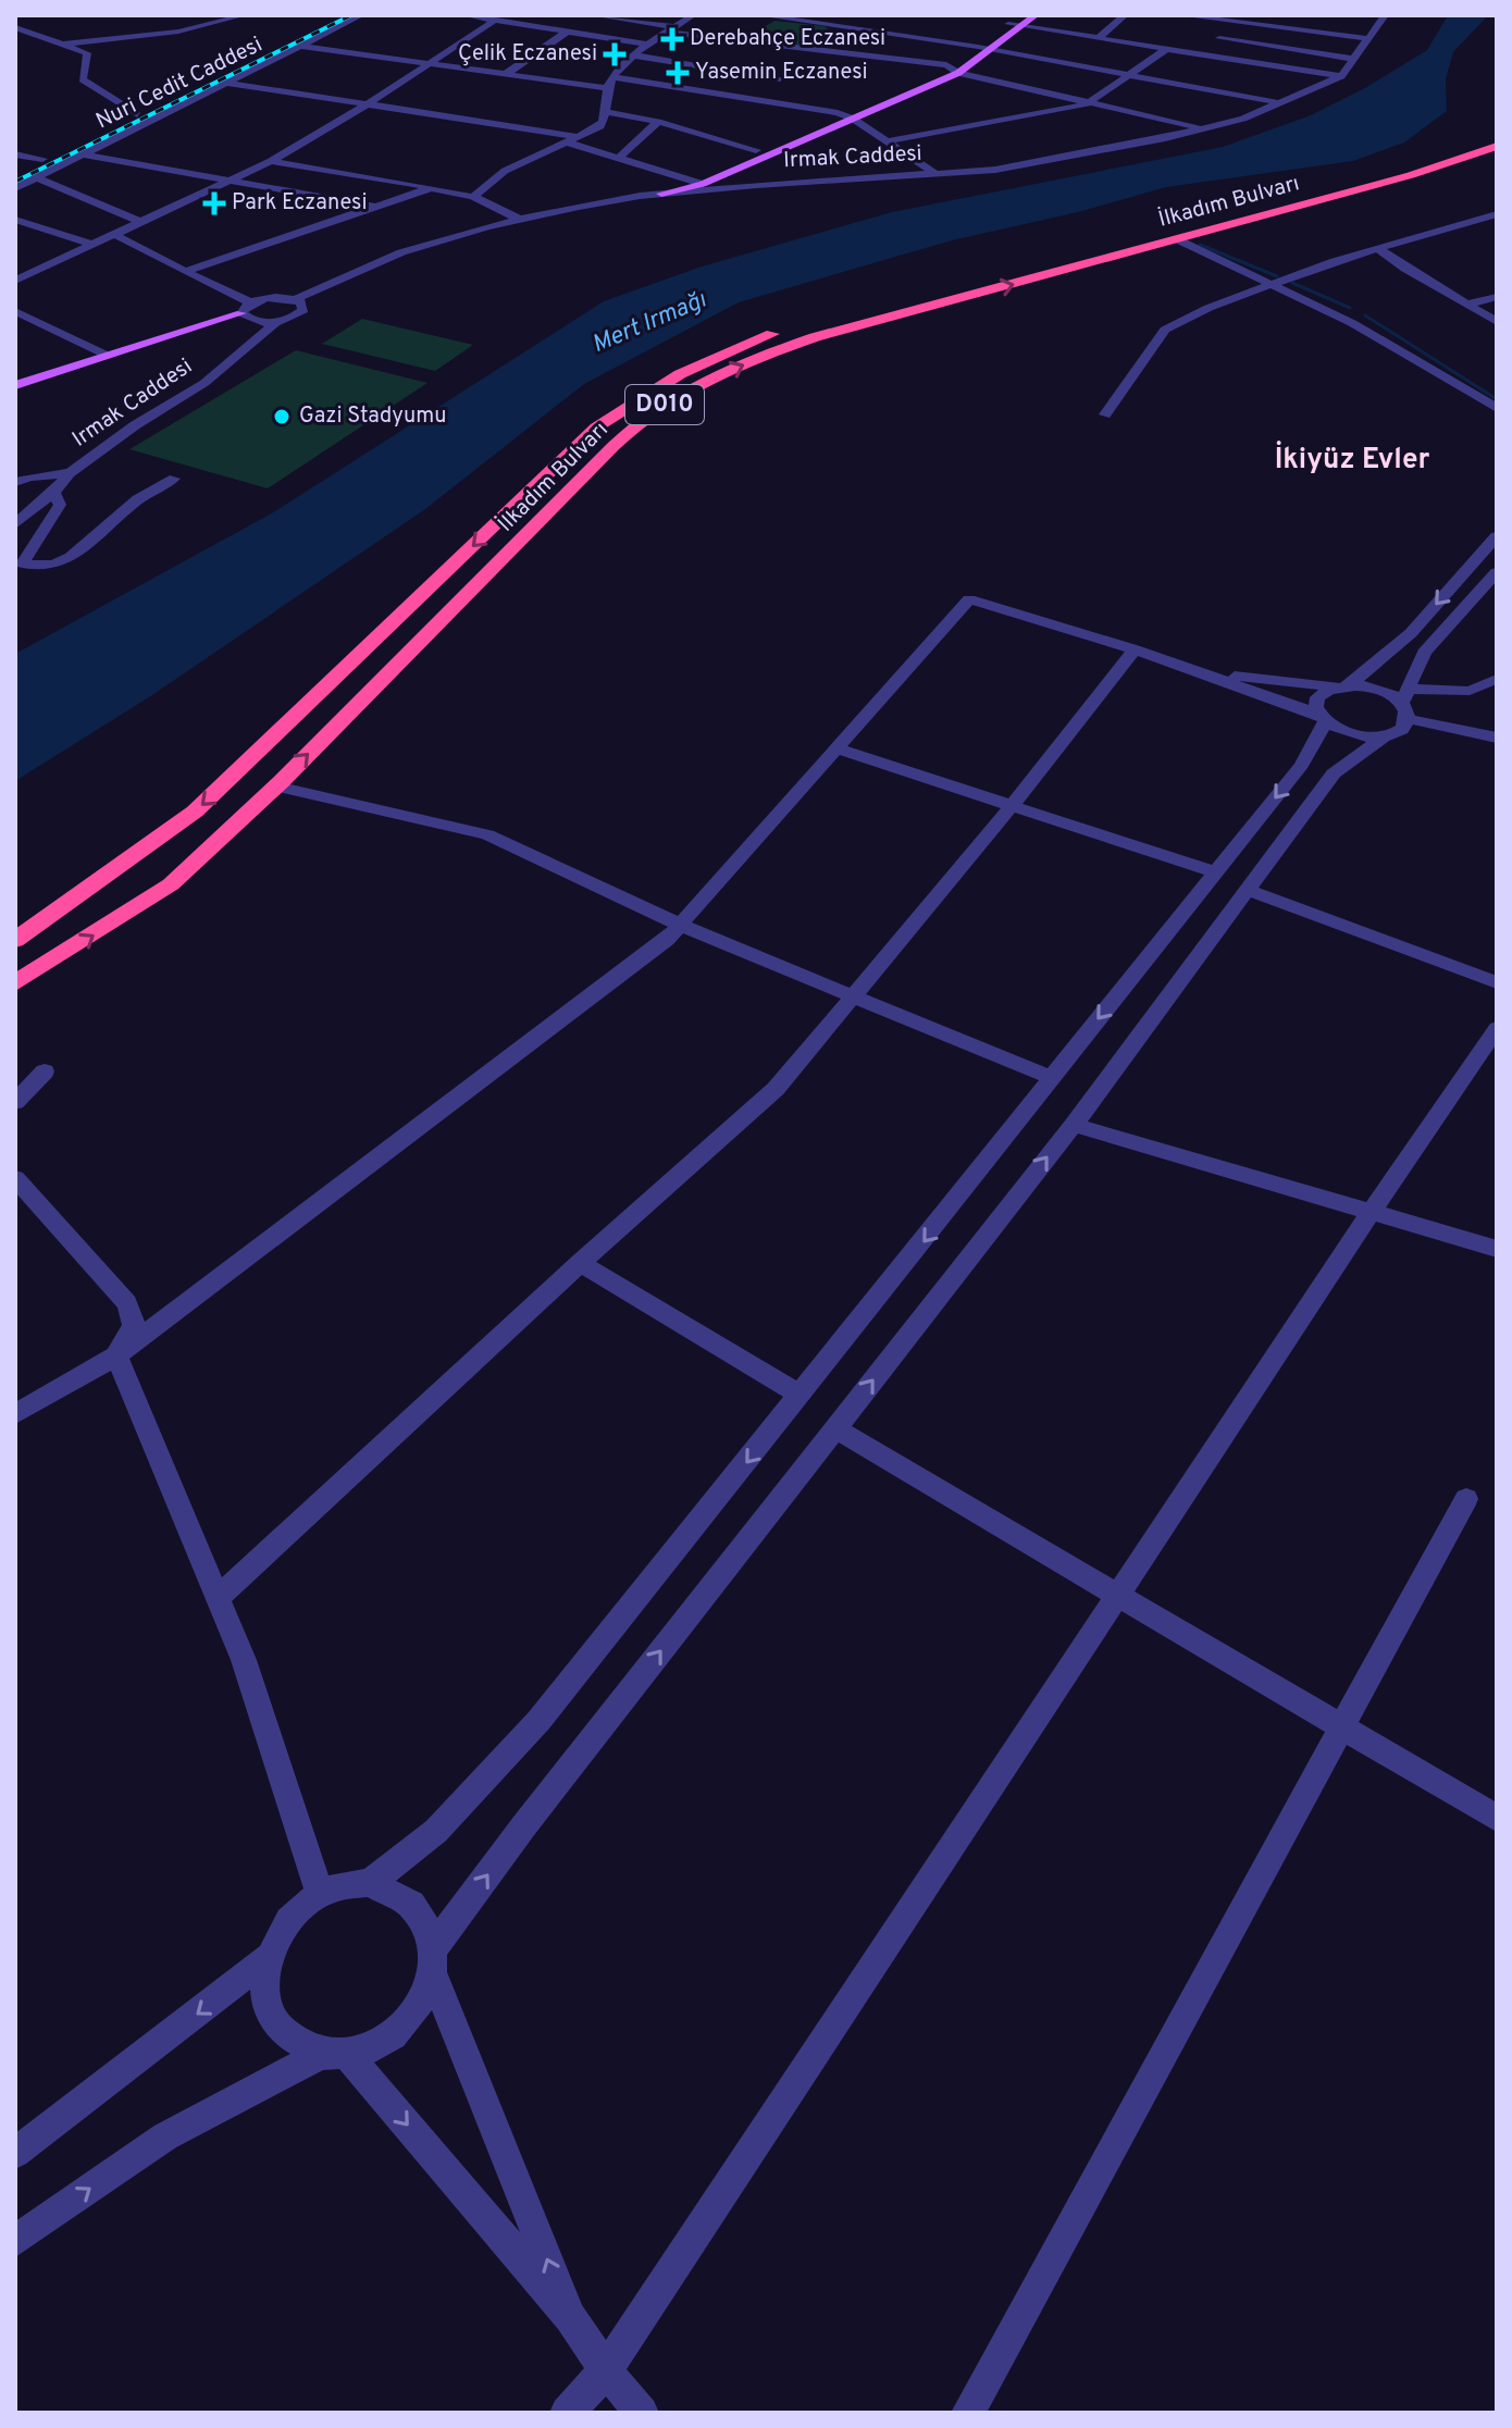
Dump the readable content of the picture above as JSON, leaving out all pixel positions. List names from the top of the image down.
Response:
{
  "streets": {
    "highway": ["İlkadım Bulvarı", "D010"],
    "street": ["Nuri Cedit Caddesi", "Irmak Caddesi"]
  },
  "districts": ["İkiyüz Evler"],
  "water": ["Mert Irmağı"],
  "places": {
    "health": [
      "Derebahçe Eczanesi",
      "Çelik Eczanesi",
      "Yasemin Eczanesi",
      "Park Eczanesi"
    ],
    "other": ["Gazi Stadyumu"]
  }
}
